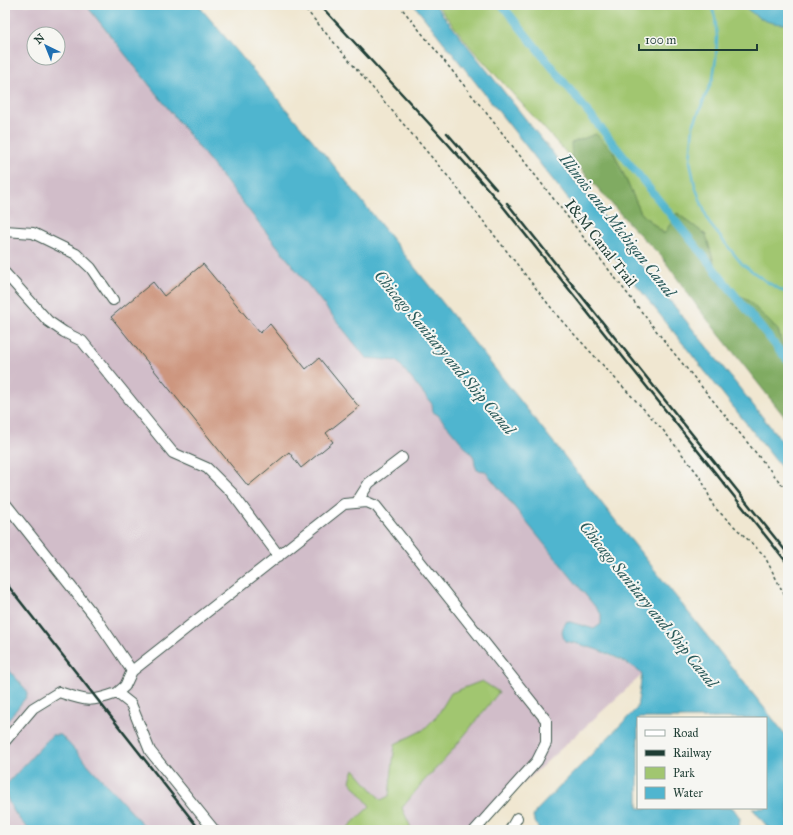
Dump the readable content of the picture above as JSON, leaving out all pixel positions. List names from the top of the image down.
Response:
{
  "streets": {
    "path": ["I&M Canal Trail"]
  },
  "water": ["Illinois and Michigan Canal", "Chicago Sanitary and Ship Canal"],
  "legend": [
    "Road",
    "Railway",
    "Park",
    "Water"
  ],
  "scale_bar": "100 m",
  "north": "top left"
}
